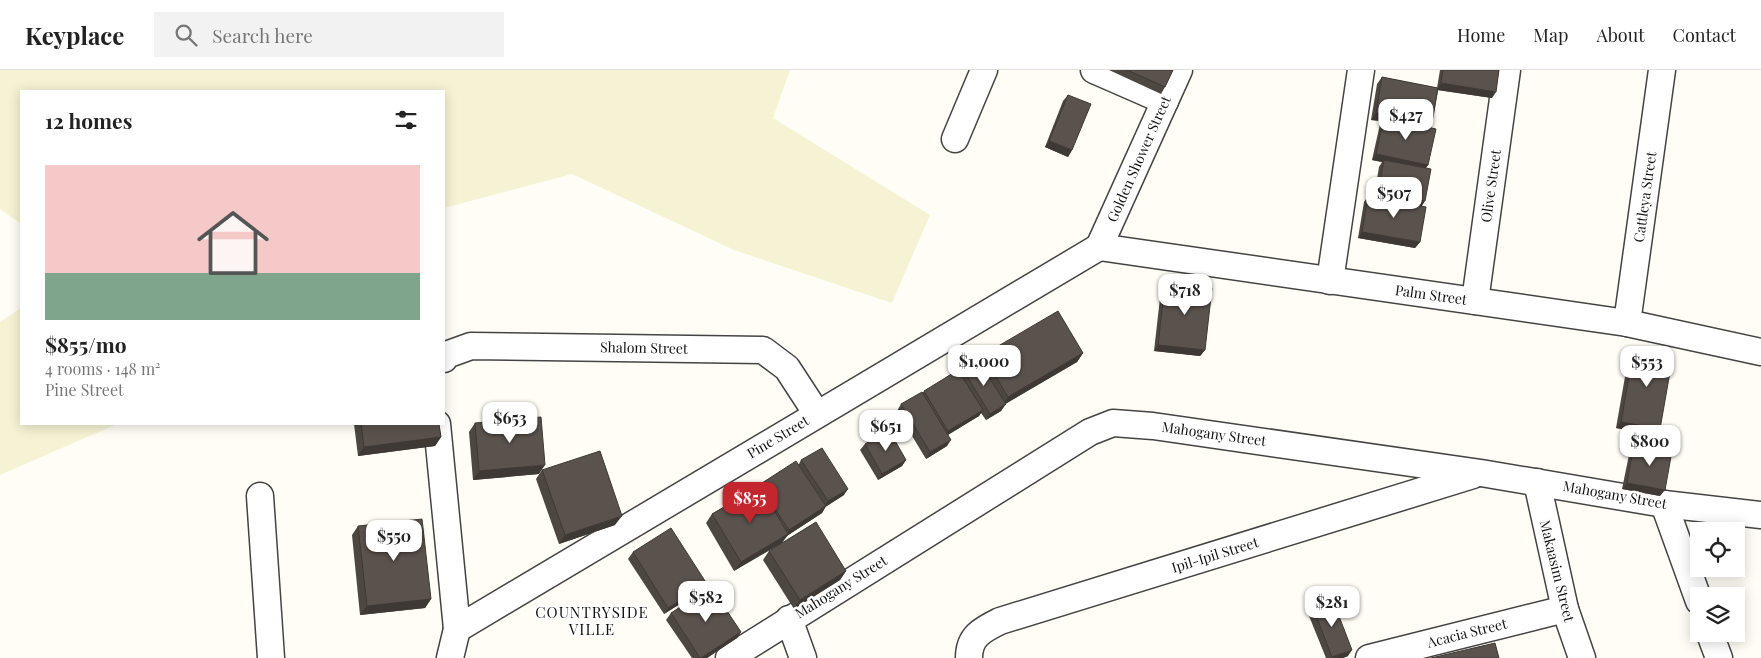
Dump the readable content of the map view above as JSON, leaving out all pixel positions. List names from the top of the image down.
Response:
{
  "streets": {
    "street": [
      "Golden Shower Street",
      "Olive Street",
      "Cattleya Street",
      "Palm Street",
      "Shalom Street",
      "Mahogany Street",
      "Pine Street",
      "Ipil-Ipil Street",
      "Makaasim Street",
      "Acacia Street"
    ]
  },
  "crossings": [
    ["Golden Shower Street", "Palm Street"],
    ["Golden Shower Street", "Pine Street"],
    ["Olive Street", "Palm Street"],
    ["Cattleya Street", "Palm Street"],
    ["Palm Street", "Pine Street"],
    ["Shalom Street", "Pine Street"],
    ["Mahogany Street", "Ipil-Ipil Street"],
    ["Mahogany Street", "Makaasim Street"],
    ["Makaasim Street", "Acacia Street"]
  ],
  "districts": ["COUNTRYSIDE VILLE"],
  "page": {
    "header": "Keyplace",
    "search": "Search here",
    "nav": [
      "Home",
      "Map",
      "About",
      "Contact"
    ],
    "heading": "12 homes",
    "price": [
      "$427",
      "$507",
      "$718",
      "$1,000",
      "$553",
      "$653",
      "$651",
      "$800",
      "$855",
      "$550",
      "$582",
      "$281"
    ],
    "list": [
      {
        "name": "$855/mo",
        "note": "4 rooms · 148 m² · Pine Street"
      }
    ]
  }
}
